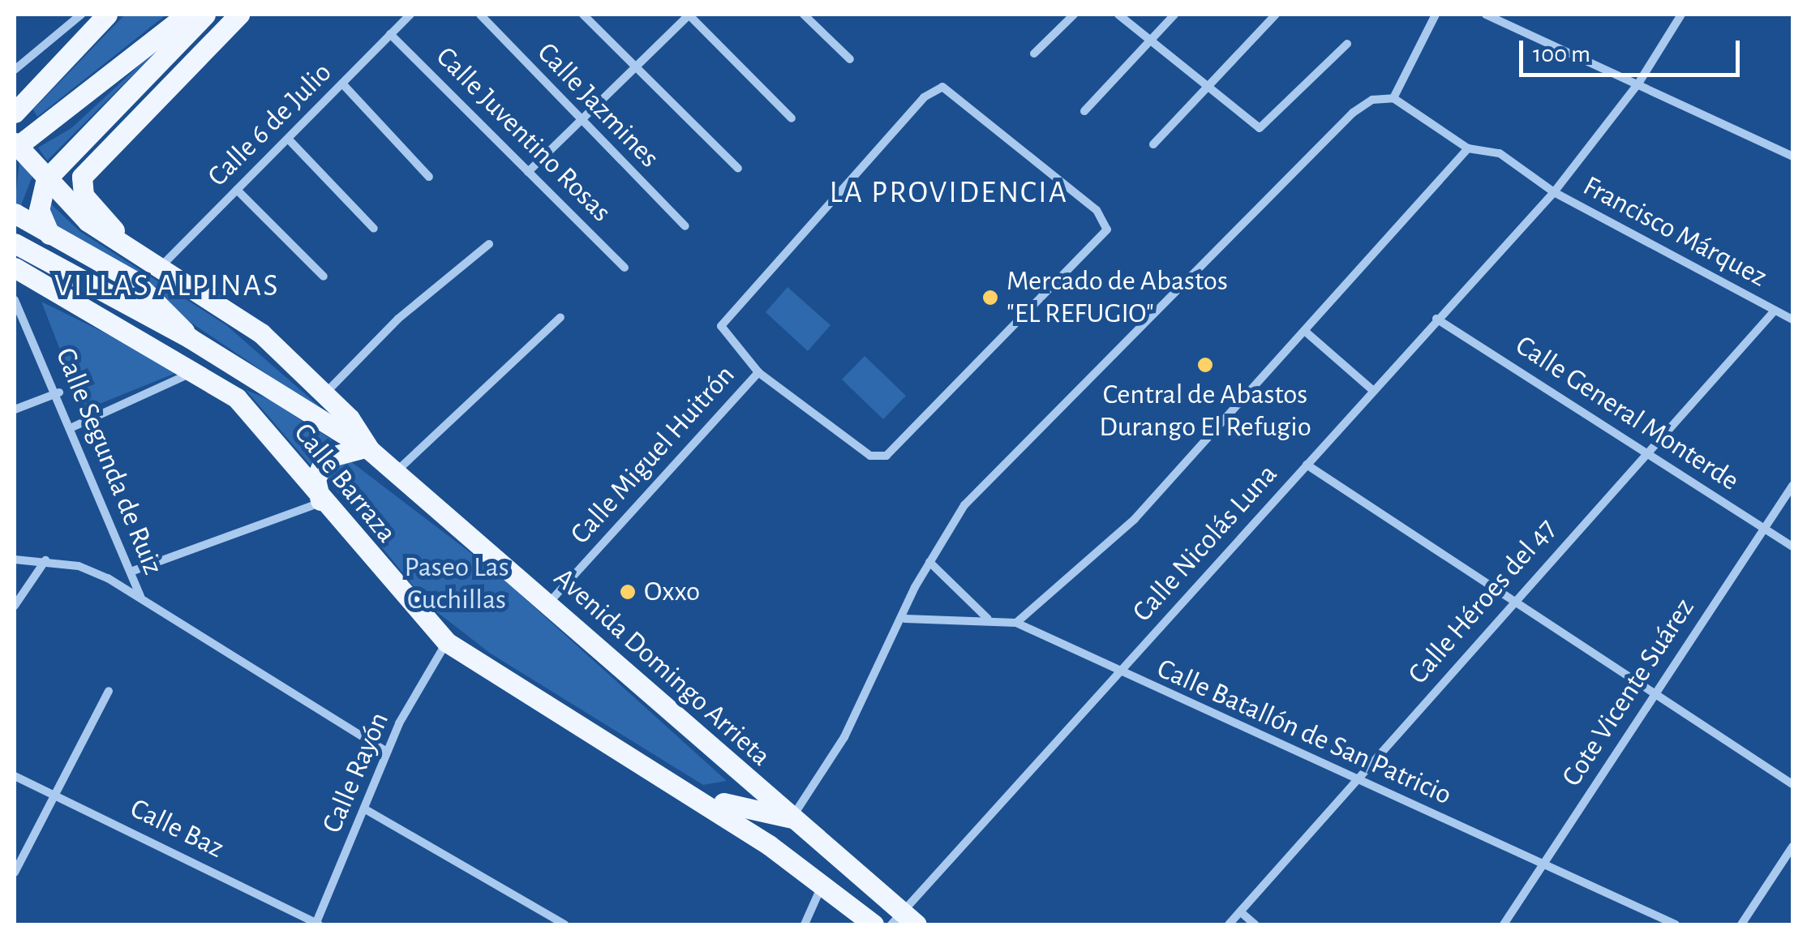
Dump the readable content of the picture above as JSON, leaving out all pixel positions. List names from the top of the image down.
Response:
{
  "streets": {
    "main road": ["Calle Barraza", "Avenida Domingo Arrieta"],
    "street": [
      "Calle Jazmines",
      "Calle 6 de Julio",
      "Calle Juventino Rosas",
      "Francisco Márquez",
      "Calle General Monterde",
      "Calle Miguel Huitrón",
      "Calle Segunda de Ruiz",
      "Calle Nicolás Luna",
      "Calle Héroes del 47",
      "Cote Vicente Suárez",
      "Calle Batallón de San Patricio",
      "Calle Rayón",
      "Calle Baz"
    ]
  },
  "crossings": [
    ["Calle 6 de Julio", "Calle Juventino Rosas"],
    ["Francisco Márquez", "Calle Nicolás Luna"],
    ["Francisco Márquez", "Calle Héroes del 47"],
    ["Calle General Monterde", "Calle Nicolás Luna"],
    ["Calle General Monterde", "Calle Héroes del 47"],
    ["Calle General Monterde", "Cote Vicente Suárez"],
    ["Calle Miguel Huitrón", "Avenida Domingo Arrieta"],
    ["Calle Segunda de Ruiz", "Calle Rayón"],
    ["Calle Barraza", "Calle Rayón"],
    ["Calle Nicolás Luna", "Avenida Domingo Arrieta"],
    ["Calle Nicolás Luna", "Calle Batallón de San Patricio"],
    ["Calle Héroes del 47", "Calle Batallón de San Patricio"],
    ["Cote Vicente Suárez", "Calle Batallón de San Patricio"],
    ["Calle Rayón", "Calle Baz"]
  ],
  "districts": ["LA PROVIDENCIA", "VILLAS ALPINAS"],
  "parks": ["Paseo Las Cuchillas"],
  "places": ["Mercado de Abastos \"EL REFUGIO\"", "Central de Abastos Durango El Refugio", "Oxxo"],
  "scale_bar": "100 m"
}
